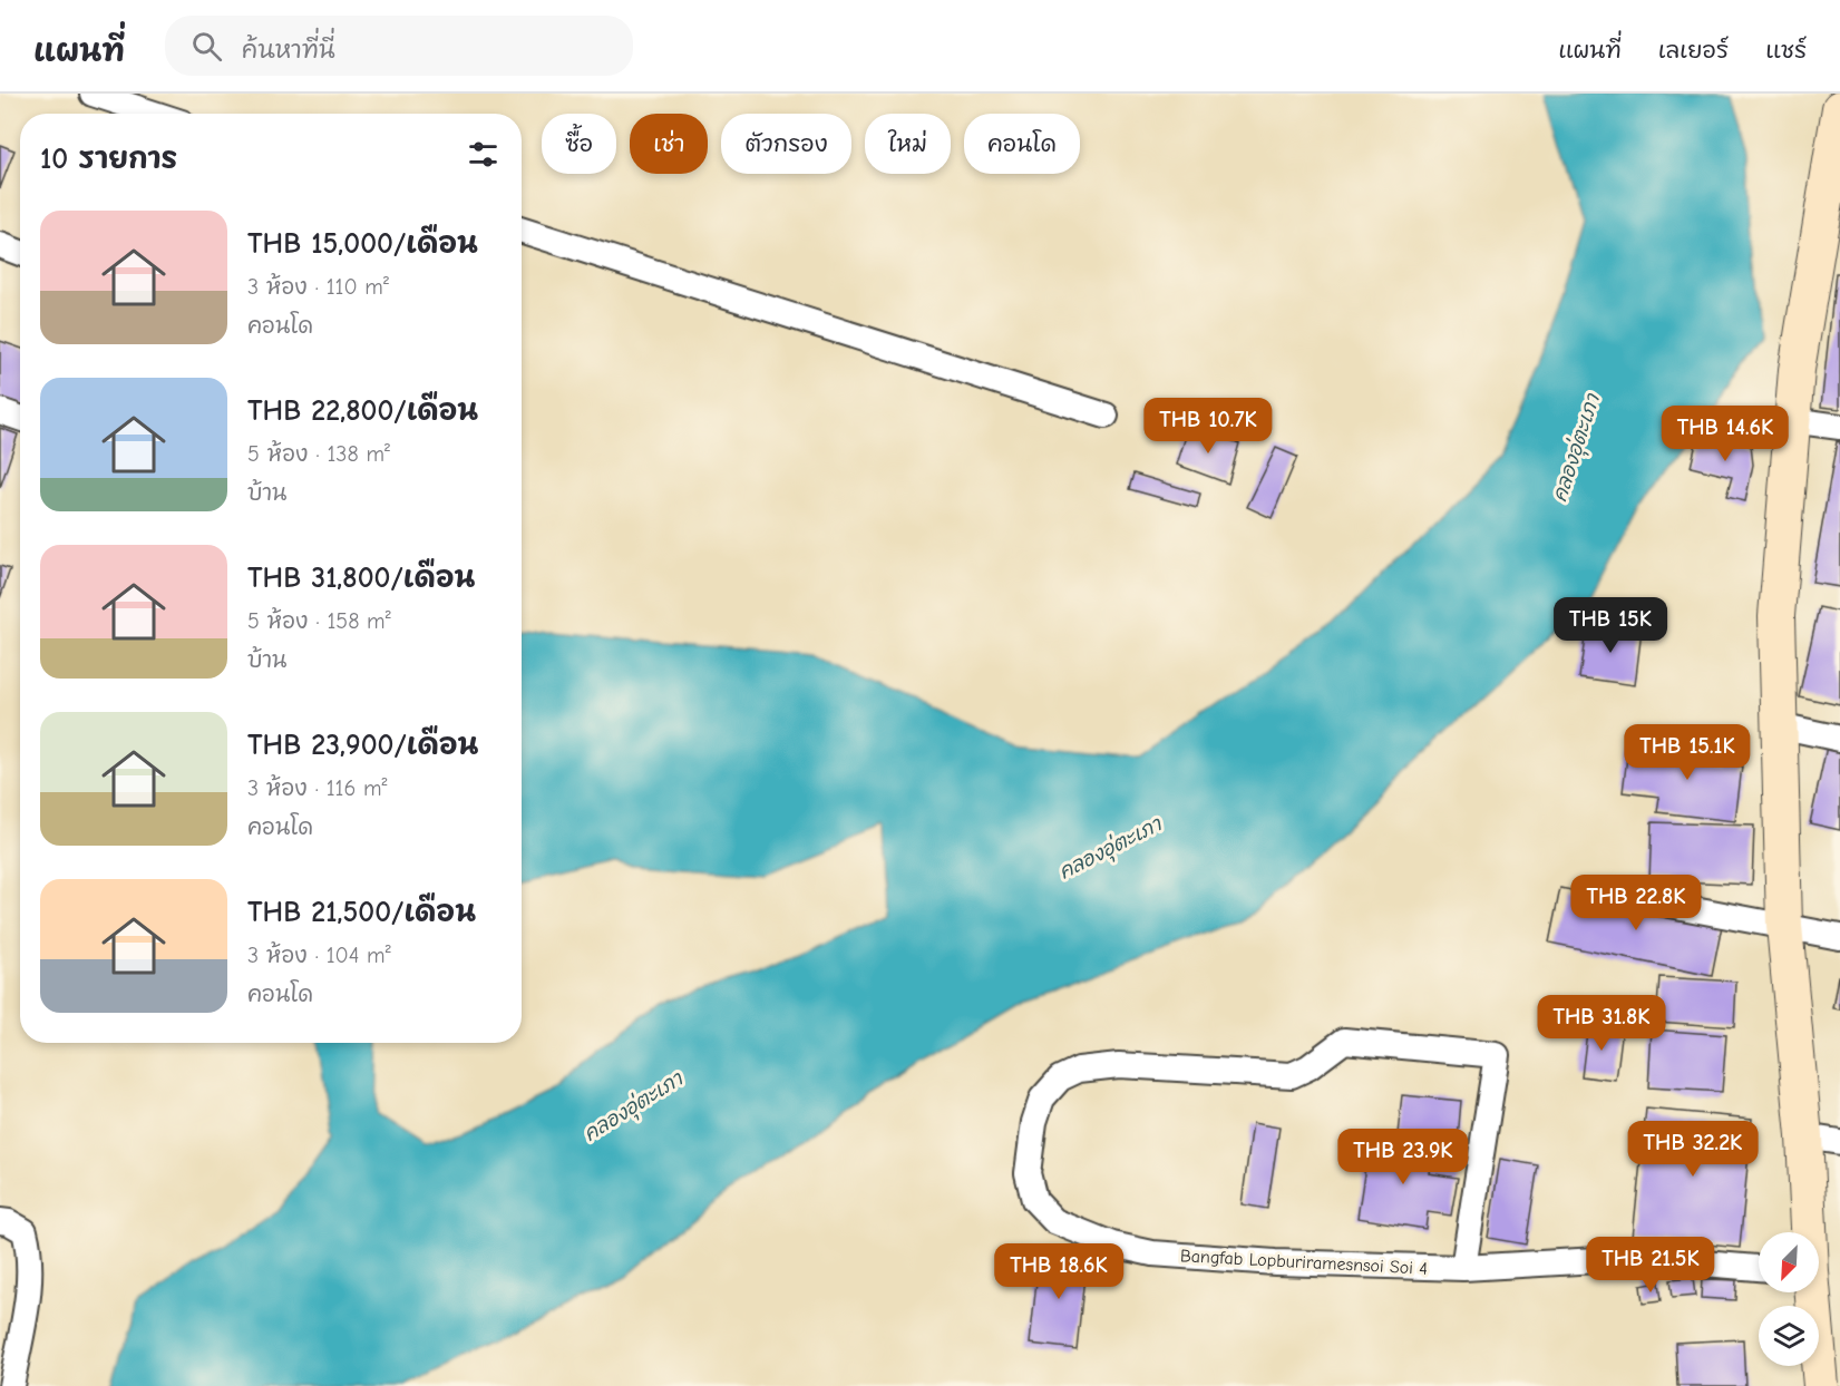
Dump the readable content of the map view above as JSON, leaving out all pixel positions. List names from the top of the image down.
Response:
{
  "streets": {
    "street": ["Bangfab Lopburiramesnsoi Soi 4"]
  },
  "water": ["คลองอุ่ตะเภา"],
  "north": "bottom left",
  "page": {
    "header": "แผนที่",
    "search": "ค้นหาที่นี่",
    "nav": ["แผนที่", "เลเยอร์", "แชร์"],
    "chip": [
      "ซื้อ",
      "เช่า",
      "ตัวกรอง",
      "ใหม่",
      "คอนโด"
    ],
    "heading": "10 รายการ",
    "list": [
      {
        "name": "THB 15,000/เดือน",
        "note": "3 ห้อง · 110 m² · คอนโด"
      },
      {
        "name": "THB 22,800/เดือน",
        "note": "5 ห้อง · 138 m² · บ้าน"
      },
      {
        "name": "THB 31,800/เดือน",
        "note": "5 ห้อง · 158 m² · บ้าน"
      },
      {
        "name": "THB 23,900/เดือน",
        "note": "3 ห้อง · 116 m² · คอนโด"
      },
      {
        "name": "THB 21,500/เดือน",
        "note": "3 ห้อง · 104 m² · คอนโด"
      }
    ],
    "price": [
      "THB 10.7K",
      "THB 14.6K",
      "THB 15K",
      "THB 15.1K",
      "THB 22.8K",
      "THB 31.8K",
      "THB 32.2K",
      "THB 23.9K",
      "THB 21.5K",
      "THB 18.6K"
    ]
  }
}
